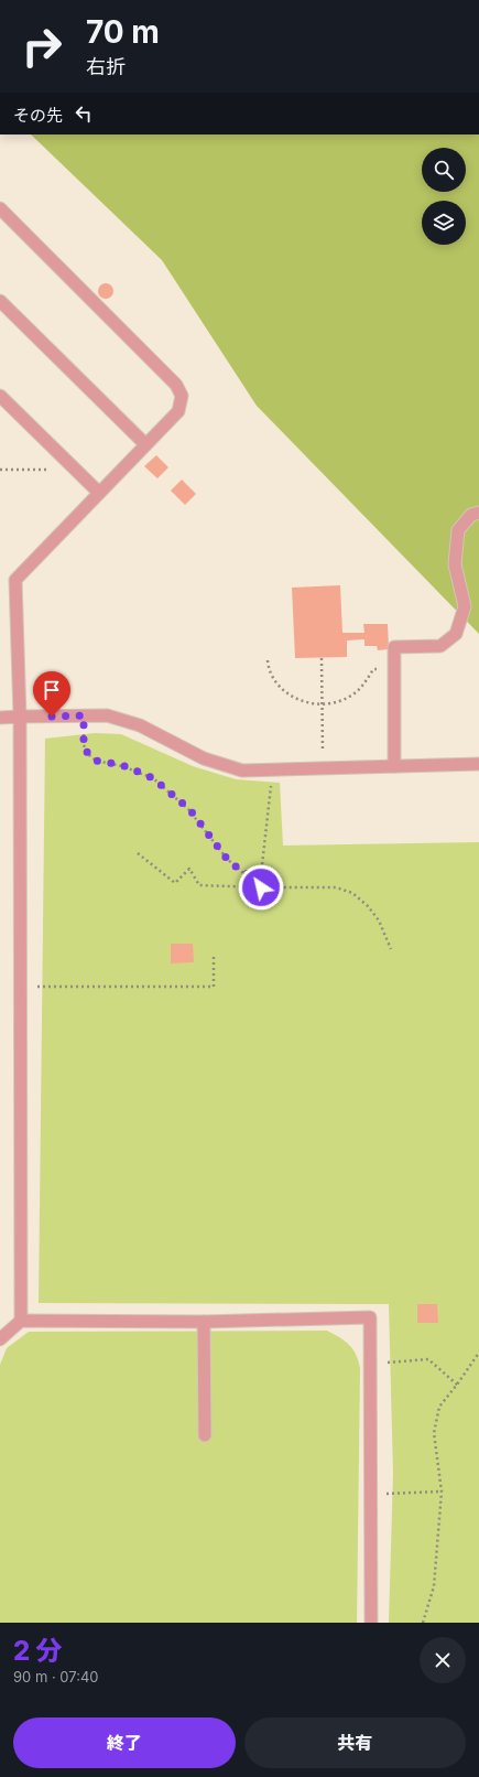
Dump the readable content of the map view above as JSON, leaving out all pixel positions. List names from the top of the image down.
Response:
{
  "page": {
    "turn": ["70 m", "右折"],
    "then": "その先",
    "heading": ["2 分", "90 m · 07:40"],
    "buttons": ["終了", "共有"]
  }
}
